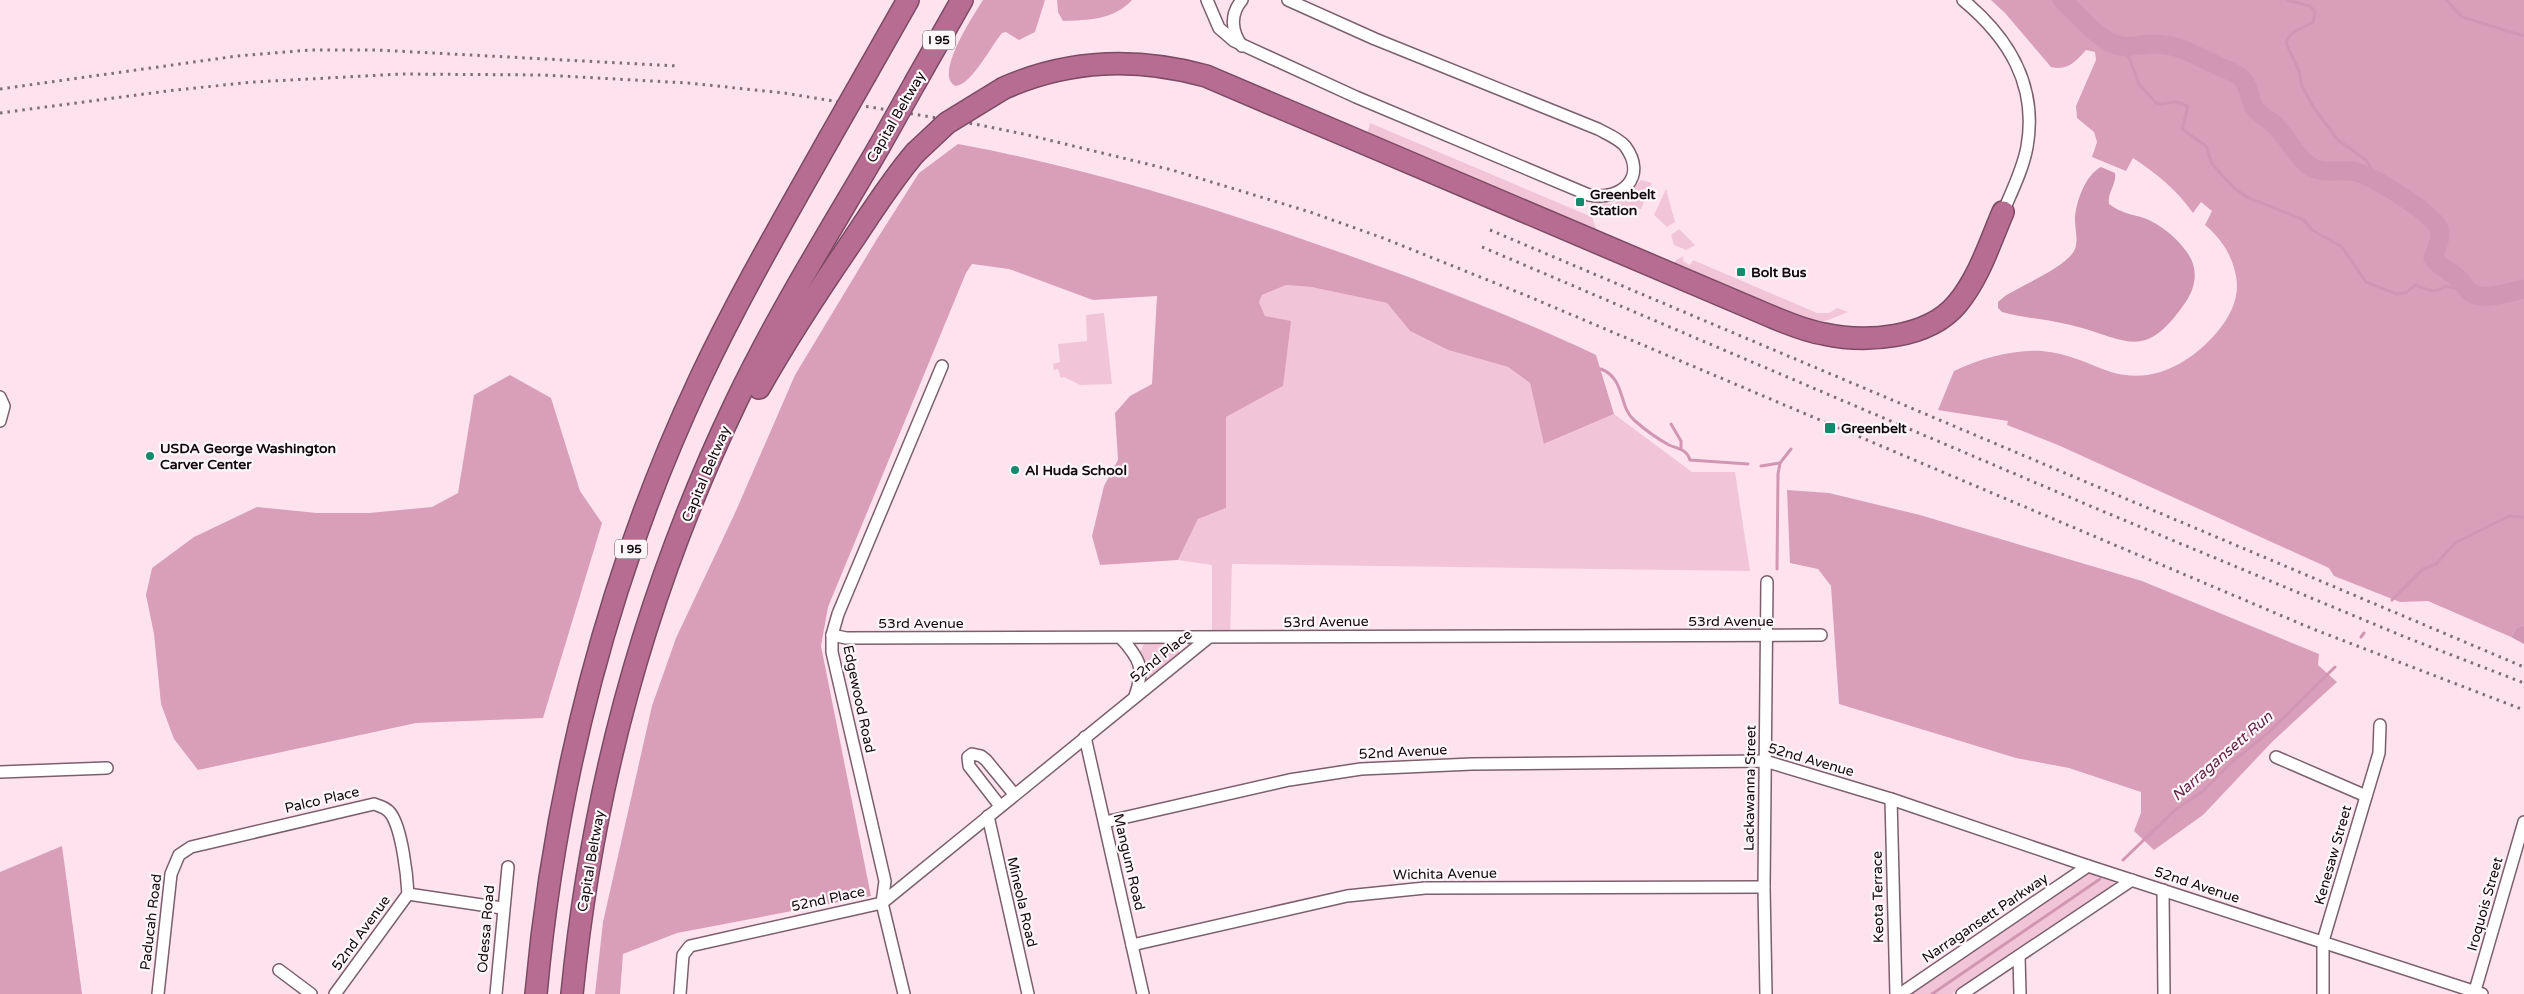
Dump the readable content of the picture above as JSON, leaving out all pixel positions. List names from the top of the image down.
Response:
{
  "streets": {
    "highway": ["I 95", "Capital Beltway"],
    "street": [
      "53rd Avenue",
      "52nd Place",
      "Edgewood Road",
      "52nd Avenue",
      "Lackawanna Street",
      "Palco Place",
      "Kenesaw Street",
      "Mangum Road",
      "Wichita Avenue",
      "Keota Terrace",
      "Mineola Road",
      "Iroquois Street",
      "Narragansett Parkway",
      "Paducah Road",
      "Odessa Road"
    ]
  },
  "crossings": [
    ["53rd Avenue", "52nd Place"],
    ["53rd Avenue", "Edgewood Road"],
    ["53rd Avenue", "Lackawanna Street"],
    ["52nd Place", "Edgewood Road"],
    ["52nd Place", "Mangum Road"],
    ["52nd Place", "Mineola Road"],
    ["52nd Avenue", "Lackawanna Street"],
    ["52nd Avenue", "Palco Place"],
    ["52nd Avenue", "Kenesaw Street"],
    ["52nd Avenue", "Mangum Road"],
    ["52nd Avenue", "Keota Terrace"],
    ["52nd Avenue", "Iroquois Street"],
    ["52nd Avenue", "Narragansett Parkway"],
    ["52nd Avenue", "Odessa Road"],
    ["Lackawanna Street", "Wichita Avenue"],
    ["Palco Place", "Paducah Road"],
    ["Mangum Road", "Wichita Avenue"]
  ],
  "water": ["Narragansett Run"],
  "places": {
    "transit": ["Greenbelt Station", "Bolt Bus", "Greenbelt"],
    "other": ["USDA George Washington Carver Center", "Al Huda School"]
  }
}
